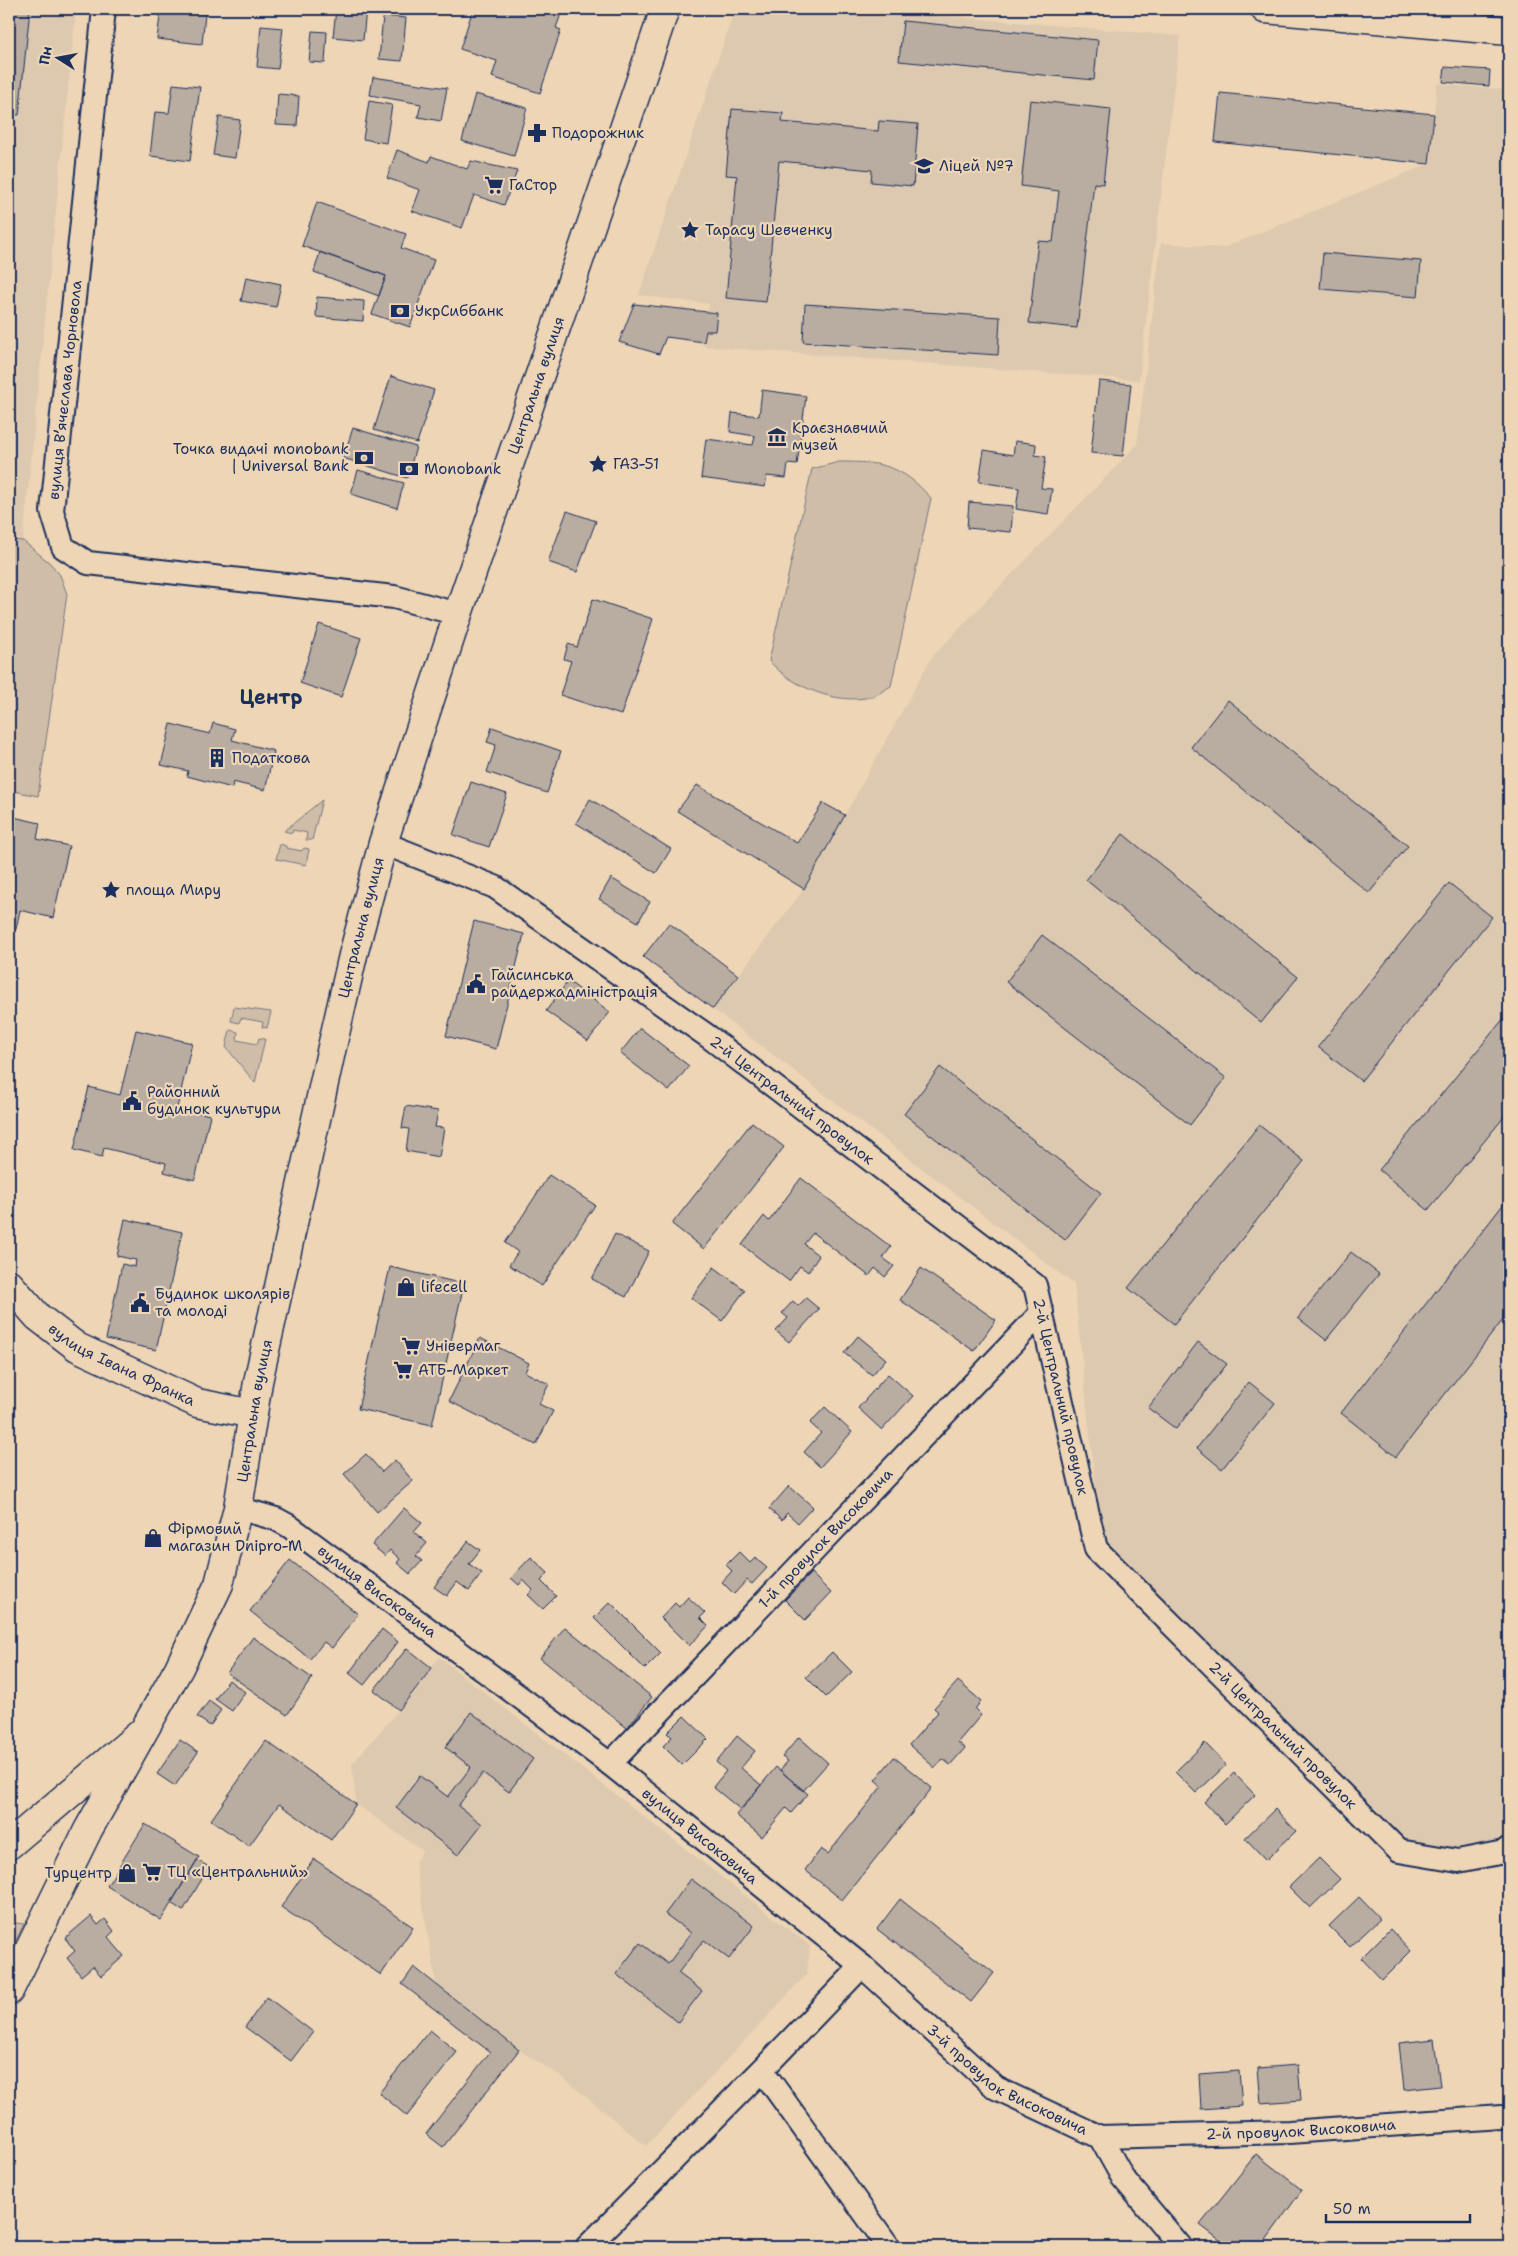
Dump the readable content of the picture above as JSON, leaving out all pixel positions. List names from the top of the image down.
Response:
{
  "streets": {
    "main road": ["Центральна вулиця", "вулиця Івана Франка"],
    "street": [
      "вулиця Вʼячеслава Чорновола",
      "2-й Центральний провулок",
      "1-й провулок Високовича",
      "вулиця Високовича",
      "3-й провулок Високовича",
      "2-й провулок Високовича"
    ]
  },
  "crossings": [
    ["Центральна вулиця", "вулиця Вʼячеслава Чорновола"],
    ["Центральна вулиця", "2-й Центральний провулок"],
    ["Центральна вулиця", "вулиця Івана Франка"],
    ["Центральна вулиця", "вулиця Високовича"],
    ["2-й Центральний провулок", "1-й провулок Високовича"],
    ["1-й провулок Високовича", "вулиця Високовича"],
    ["вулиця Високовича", "3-й провулок Високовича"],
    ["3-й провулок Високовича", "2-й провулок Високовича"]
  ],
  "districts": ["Центр"],
  "places": {
    "pharmacy": ["Подорожник"],
    "school or university": ["Ліцей №7"],
    "supermarket": [
      "ГаСтор",
      "Універмаг",
      "АТБ-Маркет",
      "ТЦ «Центральний»"
    ],
    "place": ["Тарасу Шевченку", "ГАЗ-51", "площа Миру"],
    "bank": ["УкрСиббанк", "Точка видачі monobank | Universal Bank", "Monobank"],
    "museum": ["Краєзнавчий музей"],
    "building": ["Податкова"],
    "public building": ["Гайсинська райдержадміністрація", "Районний будинок культури", "Будинок школярів та молоді"],
    "shop": ["lifecell", "Фірмовий магазин Dnipro-M", "Турцентр"]
  },
  "scale_bar": "50 m",
  "north": "left"
}
